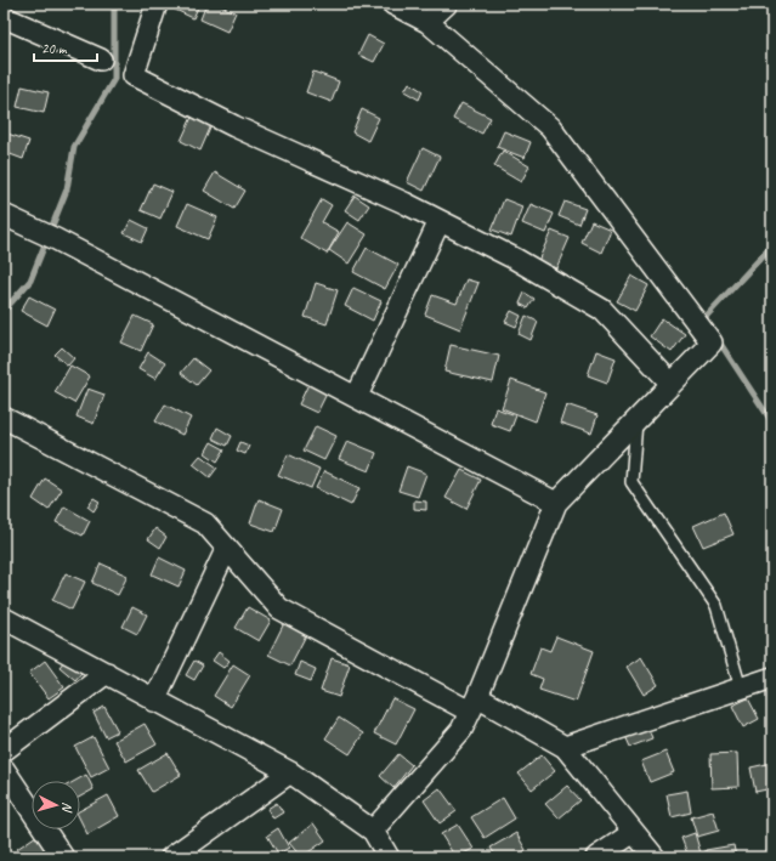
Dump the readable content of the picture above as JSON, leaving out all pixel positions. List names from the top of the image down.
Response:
{
  "scale_bar": "20 m",
  "north": "right"
}
